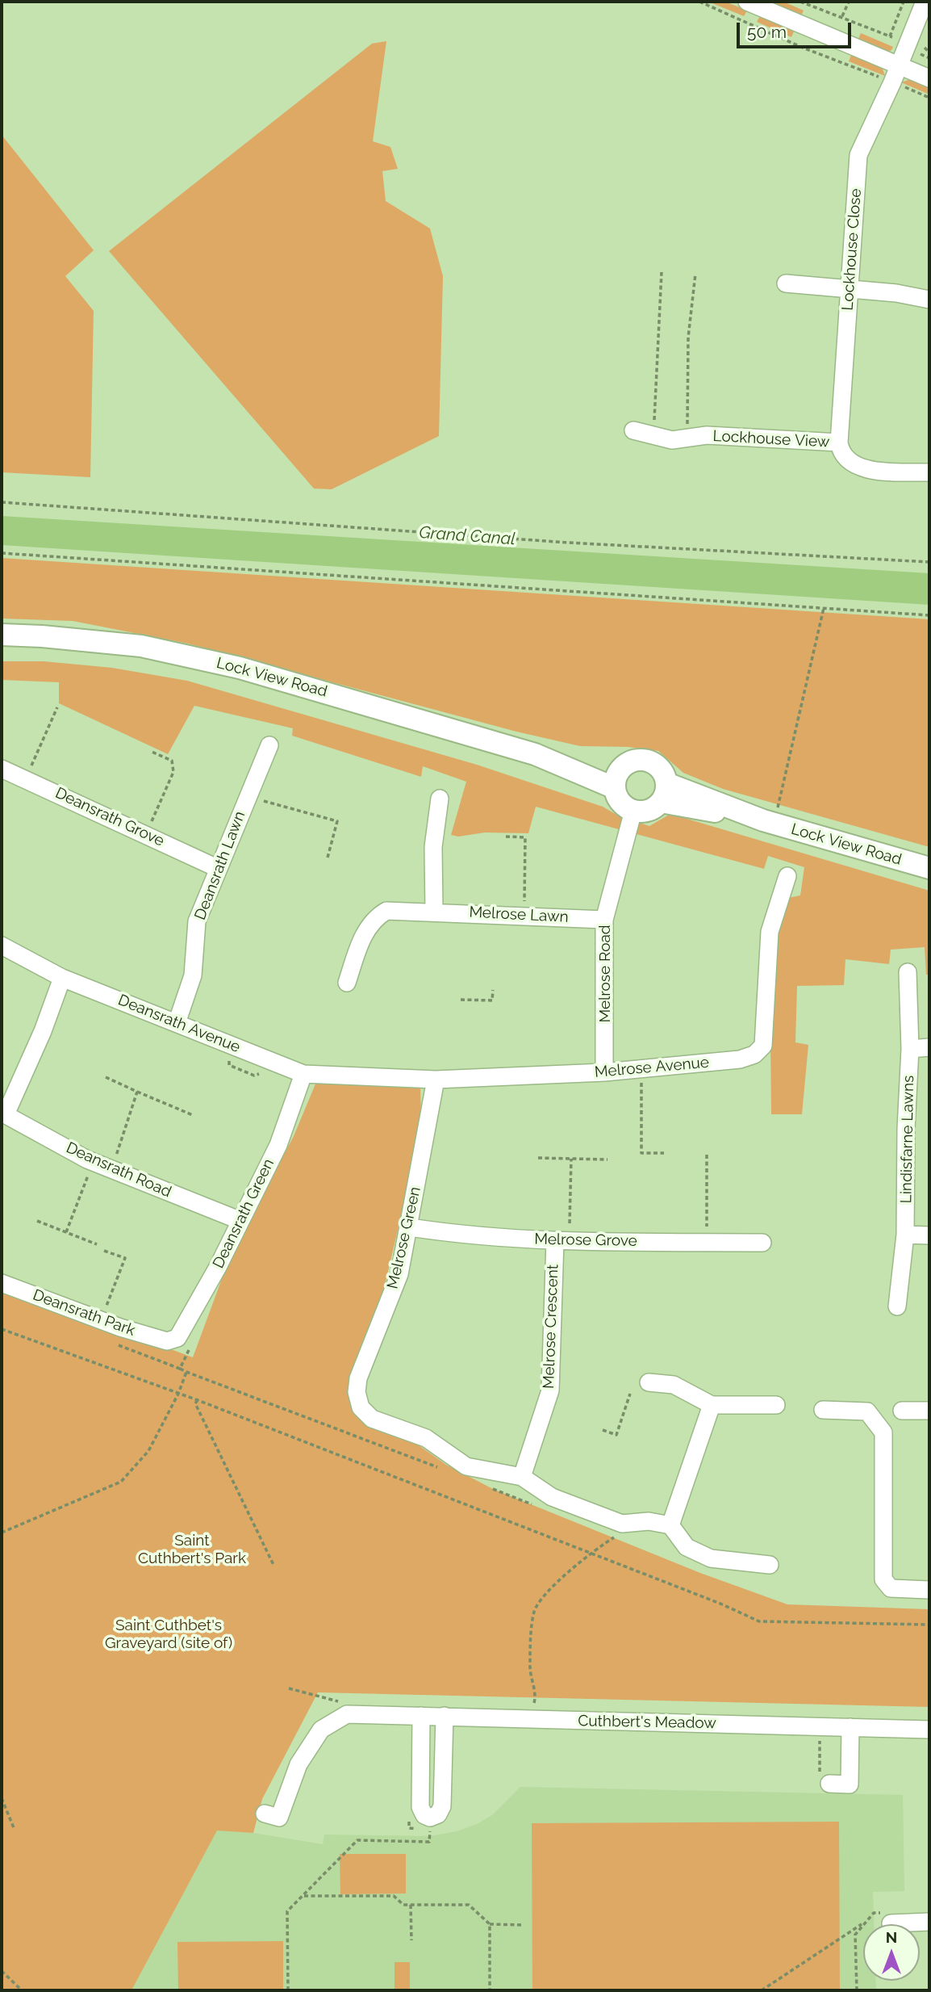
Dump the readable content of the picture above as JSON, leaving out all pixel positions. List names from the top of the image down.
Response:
{
  "streets": {
    "street": [
      "Lockhouse Close",
      "Lockhouse View",
      "Lock View Road",
      "Deansrath Grove",
      "Deansrath Lawn",
      "Melrose Lawn",
      "Melrose Road",
      "Deansrath Avenue",
      "Melrose Avenue",
      "Lindisfarne Lawns",
      "Deansrath Road",
      "Deansrath Green",
      "Melrose Green",
      "Melrose Grove",
      "Deansrath Park",
      "Melrose Crescent",
      "Cuthbert's Meadow"
    ]
  },
  "crossings": [
    ["Lockhouse Close", "Lockhouse View"],
    ["Lock View Road", "Melrose Road"],
    ["Deansrath Grove", "Deansrath Lawn"],
    ["Deansrath Lawn", "Deansrath Avenue"],
    ["Melrose Lawn", "Melrose Road"],
    ["Melrose Road", "Melrose Avenue"],
    ["Deansrath Avenue", "Melrose Avenue"],
    ["Deansrath Avenue", "Deansrath Green"],
    ["Melrose Avenue", "Melrose Green"],
    ["Deansrath Road", "Deansrath Green"],
    ["Deansrath Green", "Deansrath Park"],
    ["Melrose Green", "Melrose Grove"],
    ["Melrose Green", "Melrose Crescent"],
    ["Melrose Grove", "Melrose Crescent"]
  ],
  "water": ["Grand Canal"],
  "parks": ["Saint Cuthbert's Park", "Saint Cuthbet's Graveyard (site of)"],
  "scale_bar": "50 m",
  "north": "top"
}
